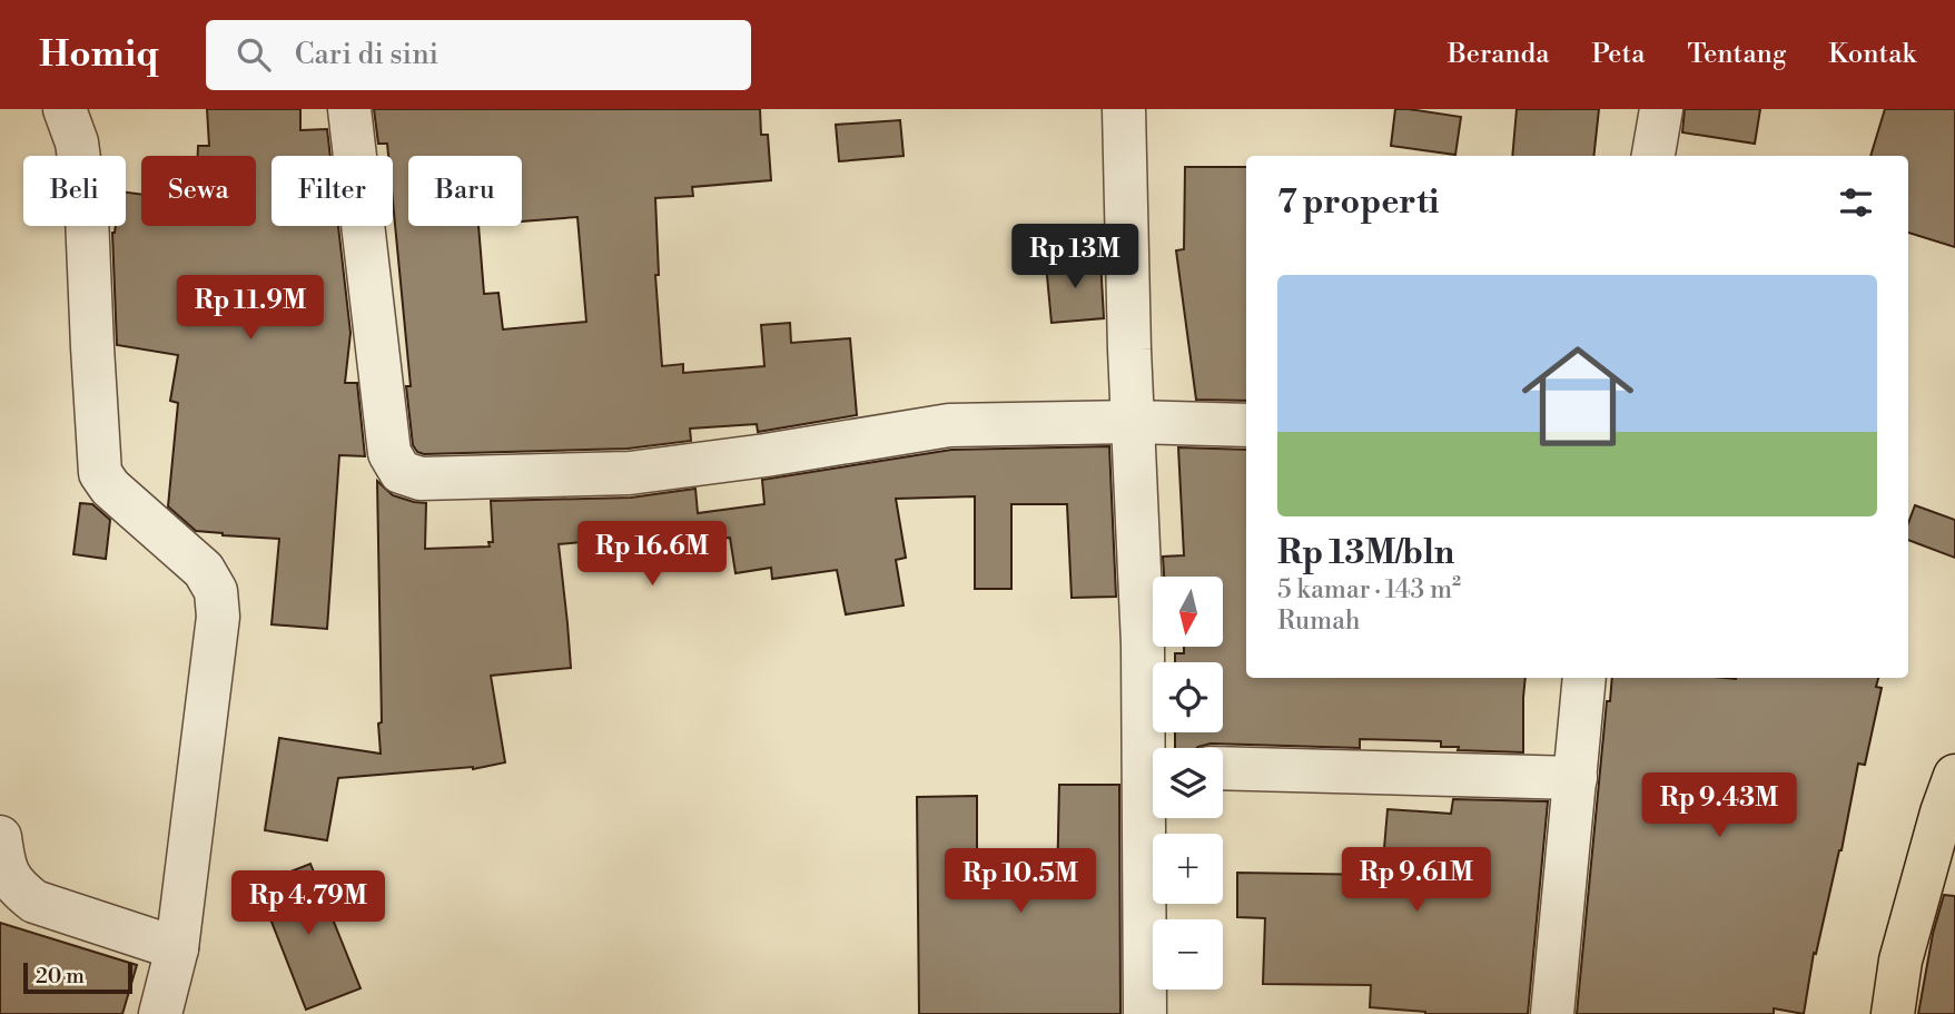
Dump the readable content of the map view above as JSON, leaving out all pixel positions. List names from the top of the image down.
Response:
{
  "scale_bar": "20 m",
  "north": "bottom",
  "page": {
    "header": "Homiq",
    "search": "Cari di sini",
    "nav": [
      "Beranda",
      "Peta",
      "Tentang",
      "Kontak"
    ],
    "chip": [
      "Beli",
      "Sewa",
      "Filter",
      "Baru"
    ],
    "heading": "7 properti",
    "price": [
      "Rp 13M",
      "Rp 11.9M",
      "Rp 16.6M",
      "Rp 9.43M",
      "Rp 9.61M",
      "Rp 10.5M",
      "Rp 4.79M"
    ],
    "list": [
      {
        "name": "Rp 13M/bln",
        "note": "5 kamar · 143 m² · Rumah"
      }
    ],
    "map_buttons": ["+", "−"],
    "scale": "20 m"
  }
}
